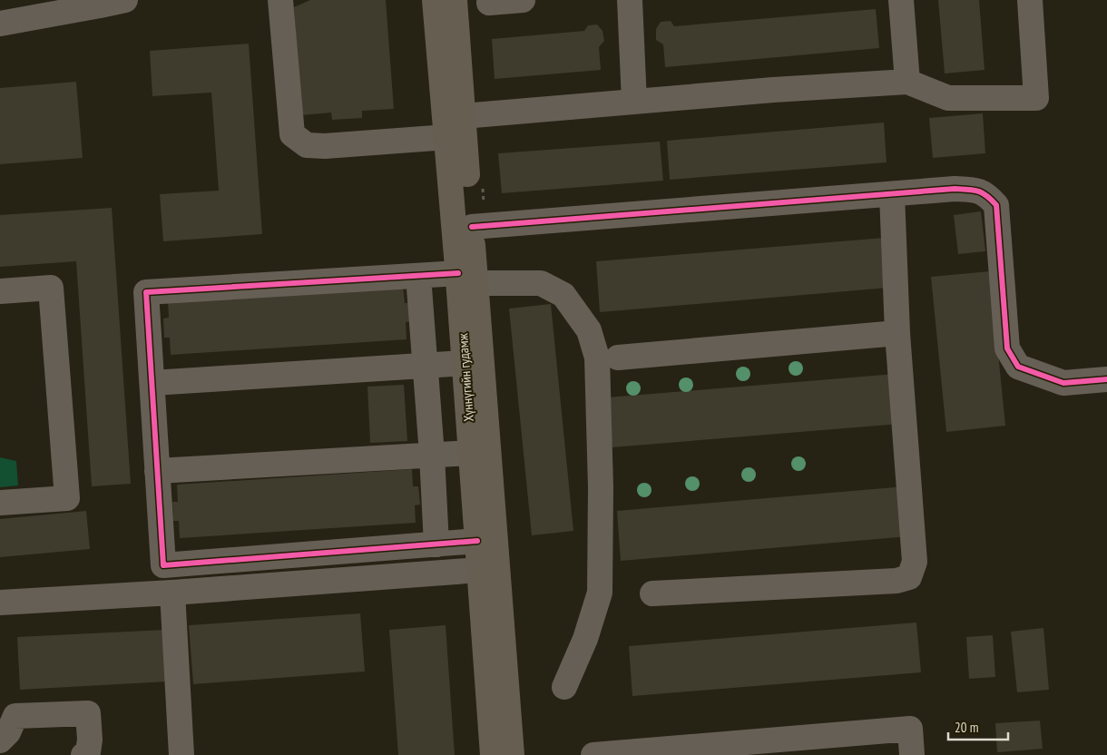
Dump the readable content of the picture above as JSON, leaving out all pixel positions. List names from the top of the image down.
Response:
{
  "streets": {
    "main road": ["Хүннүгийн гудамж"]
  },
  "scale_bar": "20 m"
}
